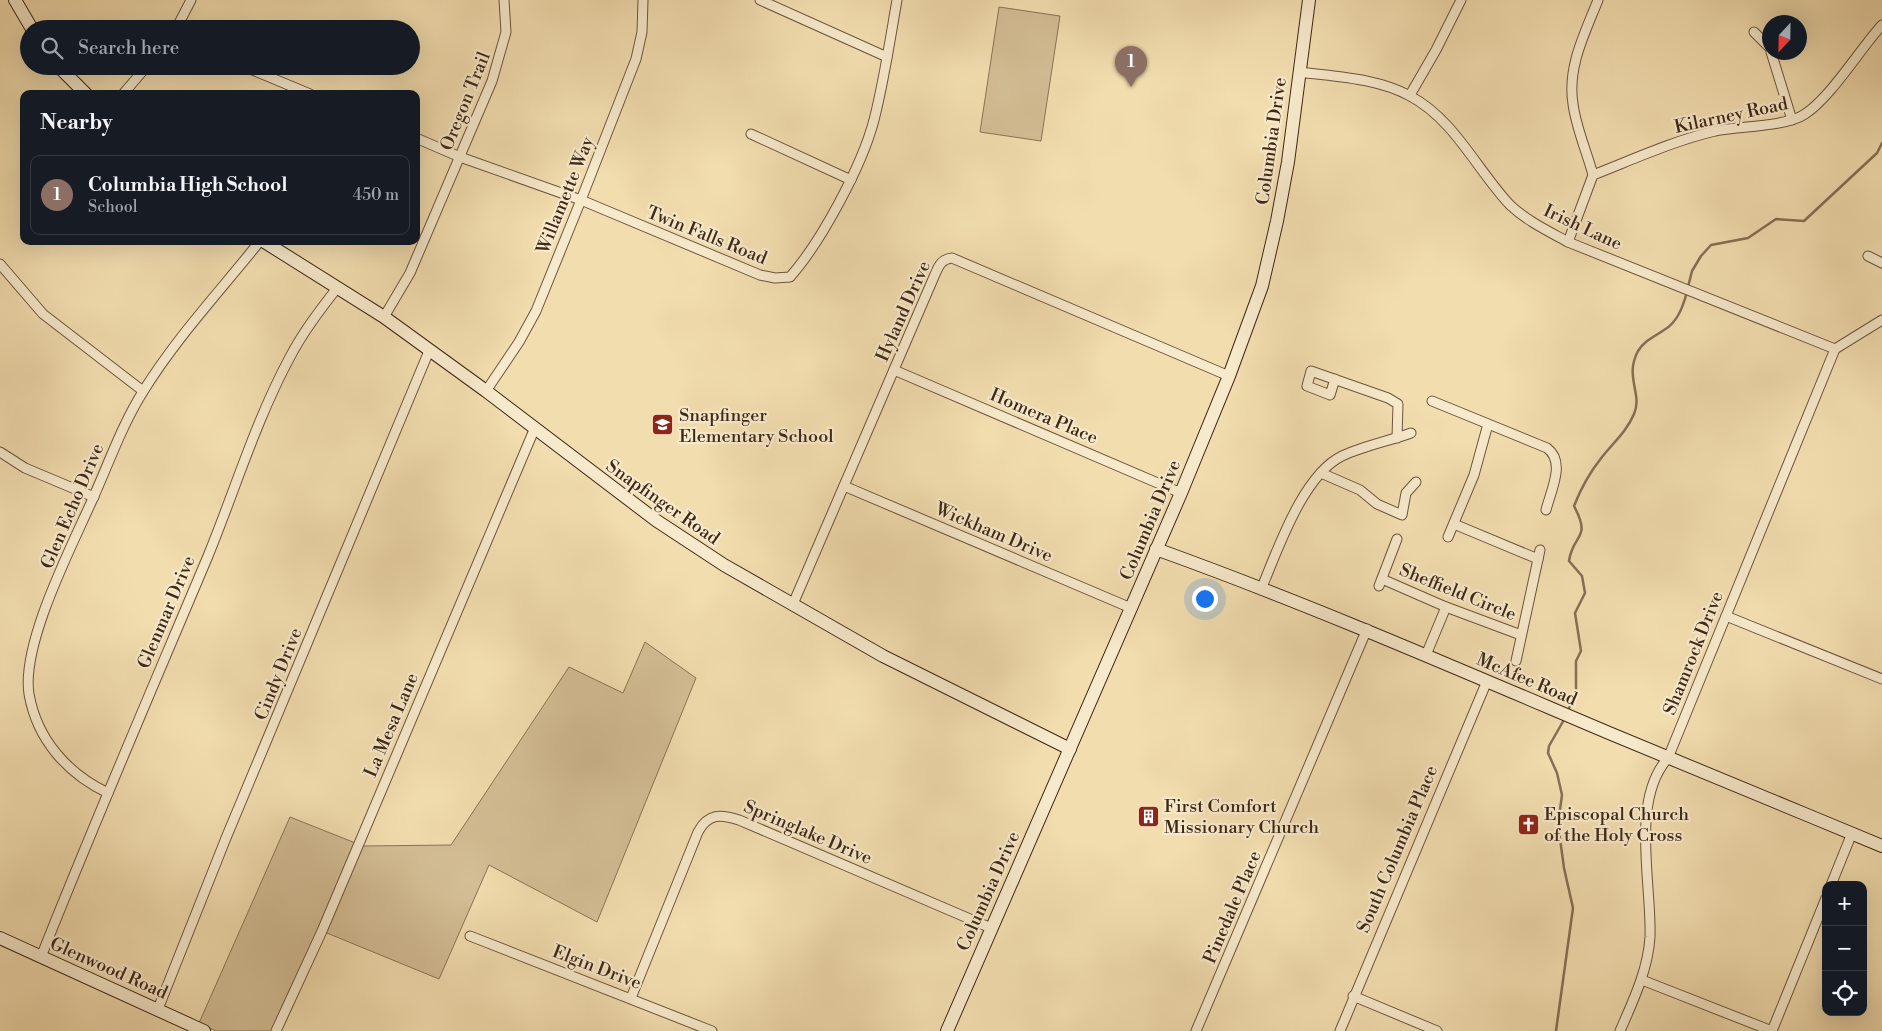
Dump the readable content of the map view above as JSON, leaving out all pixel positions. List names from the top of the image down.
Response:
{
  "streets": {
    "street": [
      "Oregon Trail",
      "Kilarney Road",
      "Columbia Drive",
      "Willamette Way",
      "Irish Lane",
      "Twin Falls Road",
      "Hyland Drive",
      "Homera Place",
      "Snapfinger Road",
      "Glen Echo Drive",
      "Wickham Drive",
      "Sheffield Circle",
      "Glenmar Drive",
      "Shamrock Drive",
      "Cindy Drive",
      "McAfee Road",
      "La Mesa Lane",
      "Springlake Drive",
      "South Columbia Place",
      "Pinedale Place",
      "Elgin Drive",
      "Glenwood Road"
    ]
  },
  "crossings": [
    ["Oregon Trail", "Twin Falls Road"],
    ["Oregon Trail", "Snapfinger Road"],
    ["Columbia Drive", "Irish Lane"],
    ["Columbia Drive", "Hyland Drive"],
    ["Columbia Drive", "Homera Place"],
    ["Columbia Drive", "Snapfinger Road"],
    ["Columbia Drive", "Wickham Drive"],
    ["Columbia Drive", "McAfee Road"],
    ["Columbia Drive", "Springlake Drive"],
    ["Willamette Way", "Twin Falls Road"],
    ["Willamette Way", "Snapfinger Road"],
    ["Irish Lane", "Shamrock Drive"],
    ["Hyland Drive", "Homera Place"],
    ["Hyland Drive", "Snapfinger Road"],
    ["Hyland Drive", "Wickham Drive"],
    ["Snapfinger Road", "Glenmar Drive"],
    ["Snapfinger Road", "Cindy Drive"],
    ["Snapfinger Road", "La Mesa Lane"],
    ["Glen Echo Drive", "Glenmar Drive"],
    ["Glenmar Drive", "Glenwood Road"],
    ["Shamrock Drive", "McAfee Road"],
    ["Cindy Drive", "Glenwood Road"],
    ["McAfee Road", "South Columbia Place"],
    ["McAfee Road", "Pinedale Place"],
    ["Springlake Drive", "Elgin Drive"]
  ],
  "places": {
    "school or university": ["Snapfinger Elementary School"],
    "building": ["First Comfort Missionary Church"],
    "church": ["Episcopal Church of the Holy Cross"]
  },
  "north": "bottom",
  "page": {
    "search": "Search here",
    "pins": "1",
    "heading": "Nearby",
    "list": [
      {
        "mark": "1",
        "name": "Columbia High School",
        "note": "School",
        "value": "450 m"
      }
    ],
    "map_buttons": ["+", "−"]
  }
}
